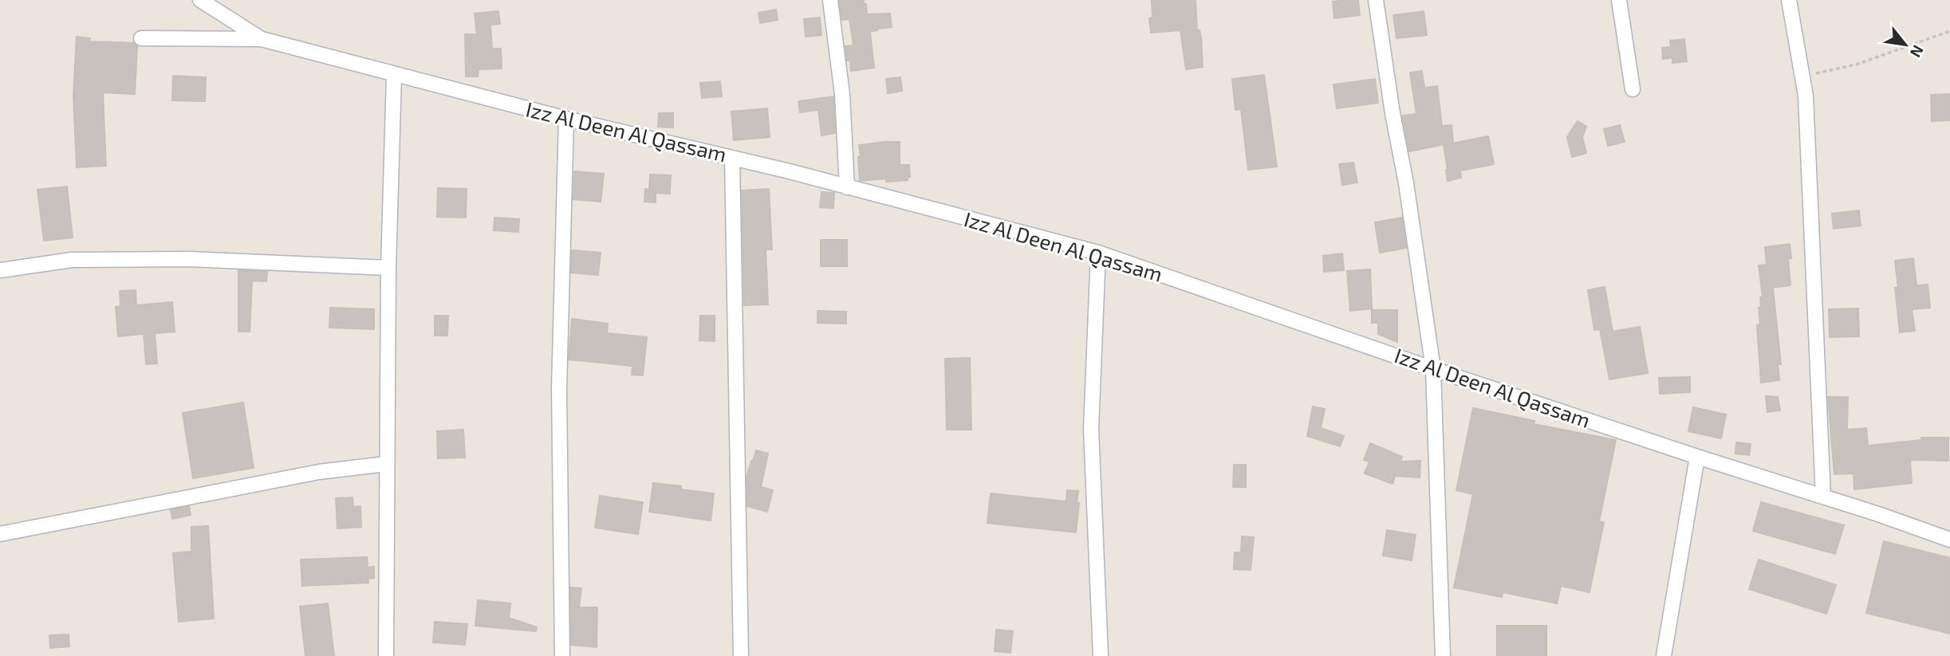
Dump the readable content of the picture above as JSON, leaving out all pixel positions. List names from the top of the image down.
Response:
{
  "streets": {
    "street": ["Izz Al Deen Al Qassam"]
  },
  "north": "bottom right"
}
